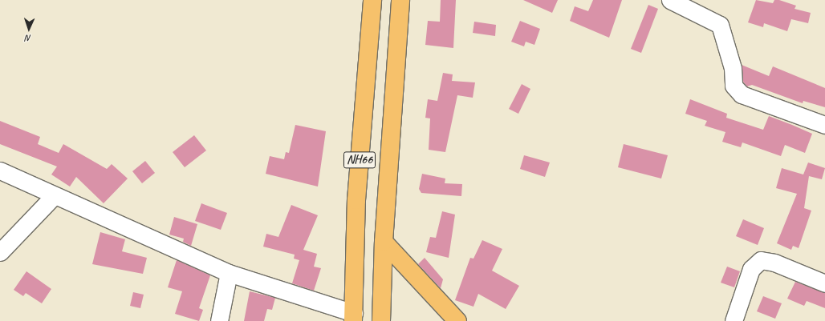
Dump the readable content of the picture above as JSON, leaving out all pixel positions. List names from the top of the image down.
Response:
{
  "streets": {
    "main road": ["NH66"]
  },
  "north": "bottom"
}
